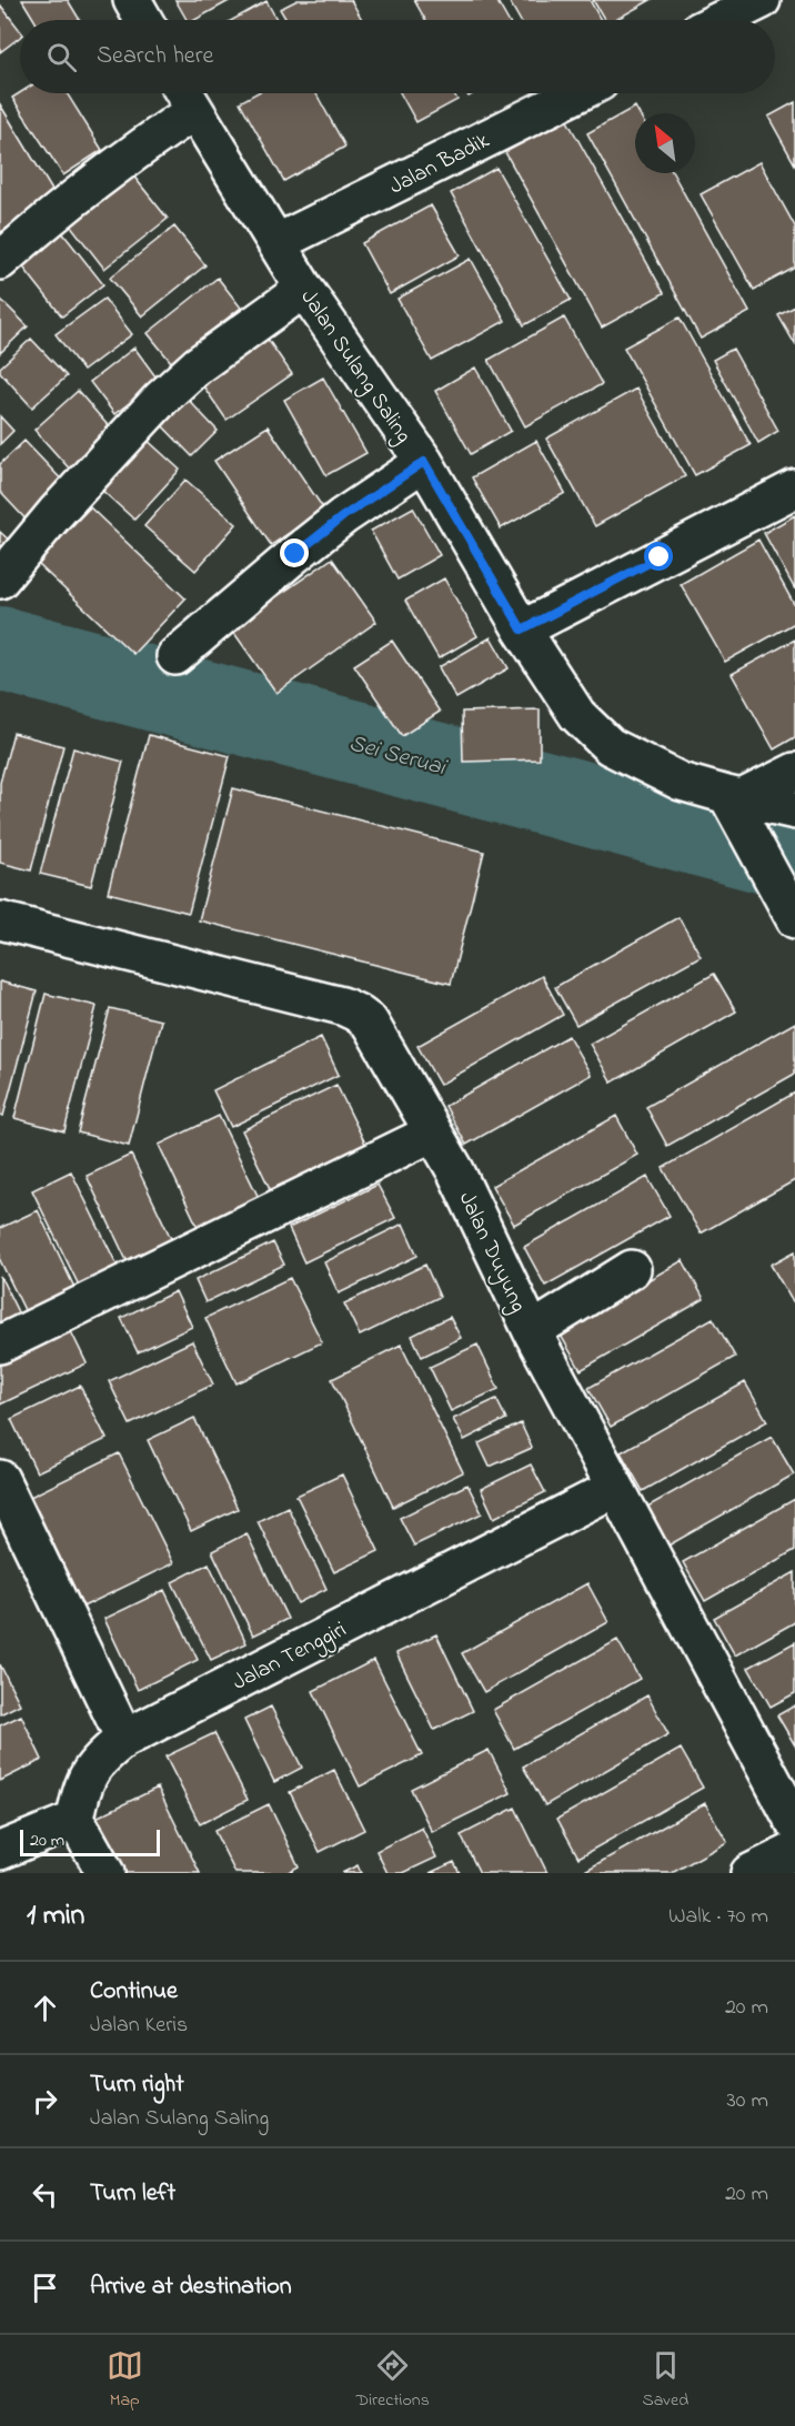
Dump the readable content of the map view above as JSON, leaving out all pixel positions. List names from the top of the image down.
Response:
{
  "streets": {
    "street": [
      "Jalan Badik",
      "Jalan Sulang Saling",
      "Jalan Duyung",
      "Jalan Tenggiri"
    ]
  },
  "crossings": [
    ["Jalan Badik", "Jalan Sulang Saling"],
    ["Jalan Duyung", "Jalan Tenggiri"]
  ],
  "water": ["Sei Seruai"],
  "scale_bar": "20 m",
  "north": "top left",
  "page": {
    "search": "Search here",
    "scale": "20 m",
    "heading": ["1 min", "Walk · 70 m"],
    "list": [
      ["Continue", "Jalan Keris", "20 m"],
      ["Turn right", "Jalan Sulang Saling", "30 m"],
      ["Turn left", "20 m"],
      "Arrive at destination"
    ],
    "nav": ["Map", "Directions", "Saved"]
  }
}
